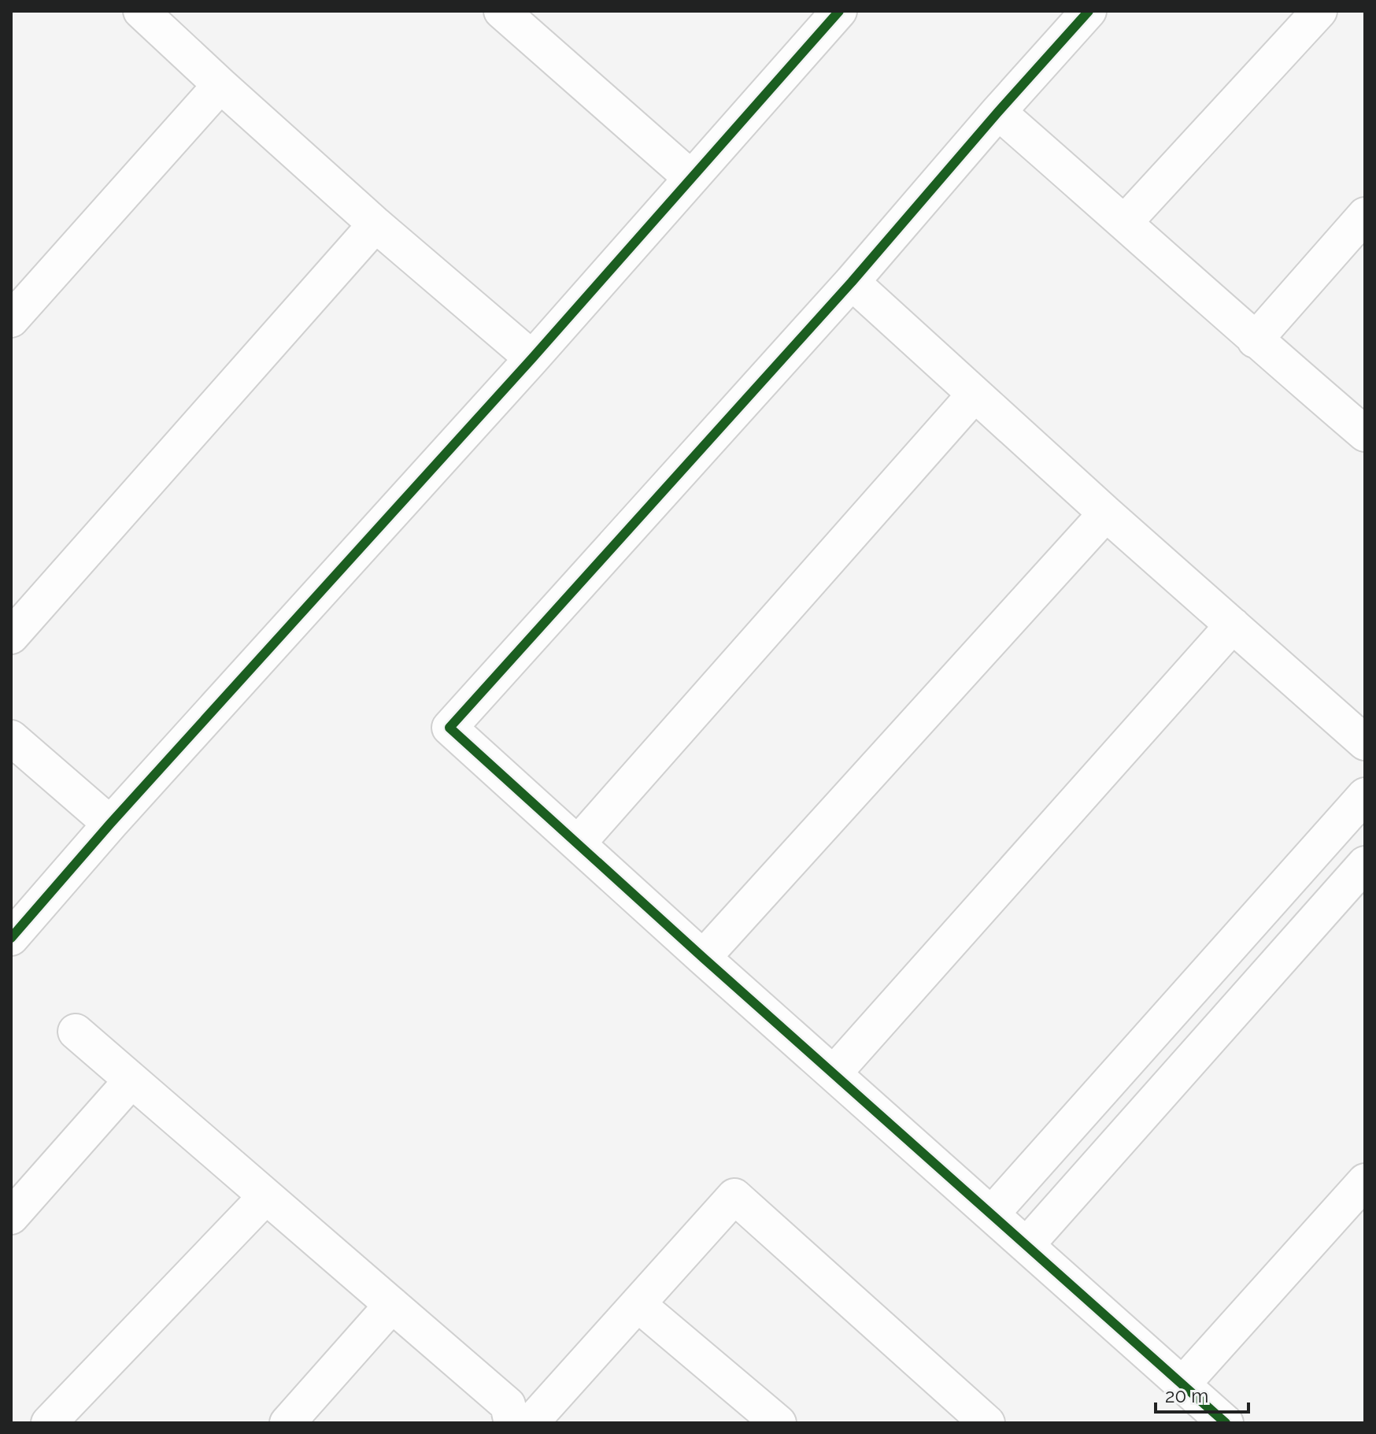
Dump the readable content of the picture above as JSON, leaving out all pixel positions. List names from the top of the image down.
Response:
{
  "scale_bar": "20 m"
}
